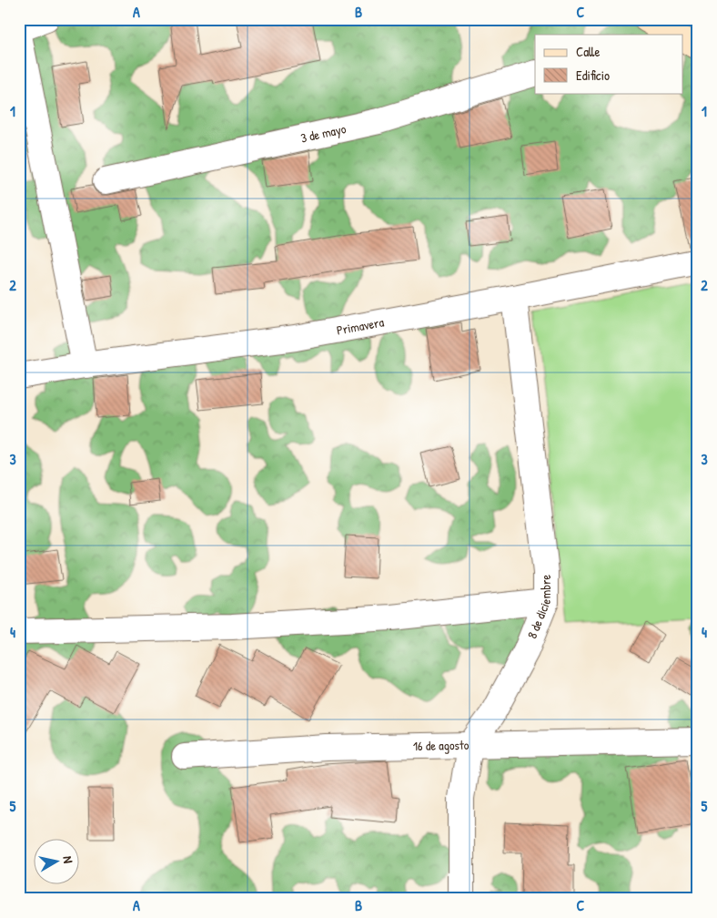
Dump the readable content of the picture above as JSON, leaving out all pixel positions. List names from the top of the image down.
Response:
{
  "streets": {
    "street": [
      "3 de mayo",
      "Primavera",
      "8 de diciembre",
      "16 de agosto"
    ]
  },
  "crossings": [
    ["Primavera", "8 de diciembre"],
    ["8 de diciembre", "16 de agosto"]
  ],
  "legend": ["Calle", "Edificio"],
  "north": "right",
  "grid": {
    "columns": ["A", "B", "C"],
    "rows": [
      "1",
      "2",
      "3",
      "4",
      "5"
    ]
  }
}
